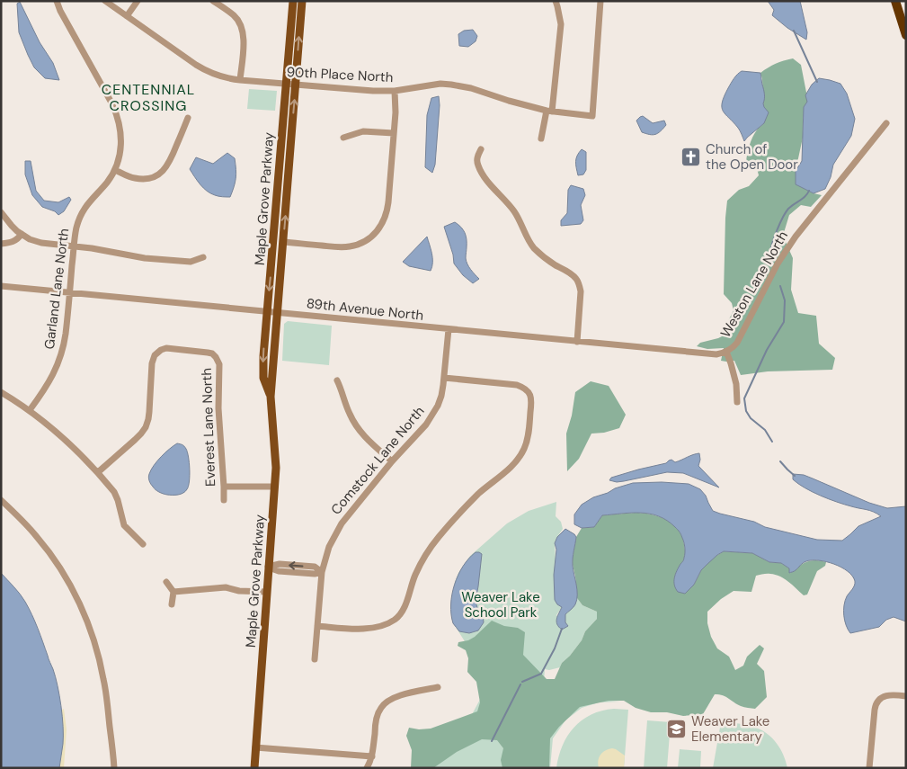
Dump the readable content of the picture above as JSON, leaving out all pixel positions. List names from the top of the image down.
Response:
{
  "streets": {
    "main road": ["Maple Grove Parkway"],
    "street": [
      "90th Place North",
      "Weston Lane North",
      "Garland Lane North",
      "89th Avenue North",
      "Everest Lane North",
      "Comstock Lane North"
    ]
  },
  "crossings": [
    ["90th Place North", "Maple Grove Parkway"],
    ["Maple Grove Parkway", "89th Avenue North"],
    ["Weston Lane North", "89th Avenue North"],
    ["Garland Lane North", "89th Avenue North"],
    ["89th Avenue North", "Comstock Lane North"]
  ],
  "districts": ["CENTENNIAL CROSSING"],
  "parks": ["Weaver Lake School Park"],
  "places": {
    "church": ["Church of the Open Door"],
    "school or university": ["Weaver Lake Elementary"]
  }
}
